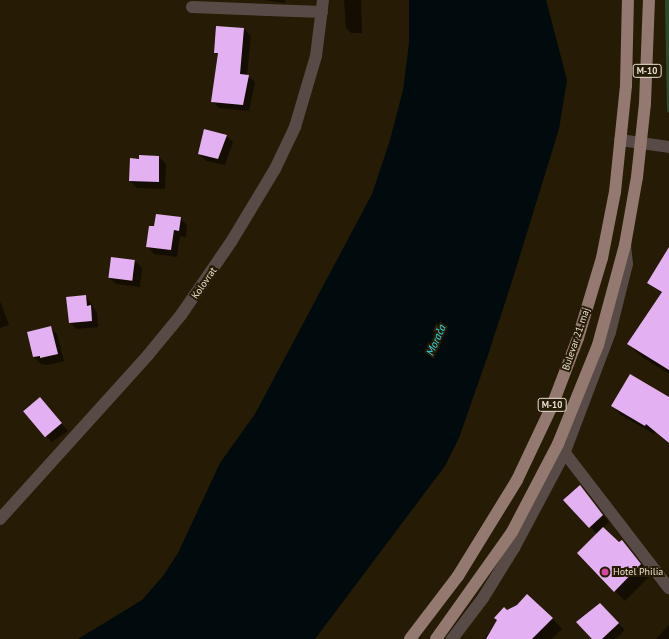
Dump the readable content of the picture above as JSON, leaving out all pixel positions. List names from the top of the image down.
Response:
{
  "streets": {
    "main road": ["M-10", "Bulevar 21. maj"],
    "street": ["Kolovrat"]
  },
  "water": ["Morača"],
  "places": ["Hotel Philia"]
}
